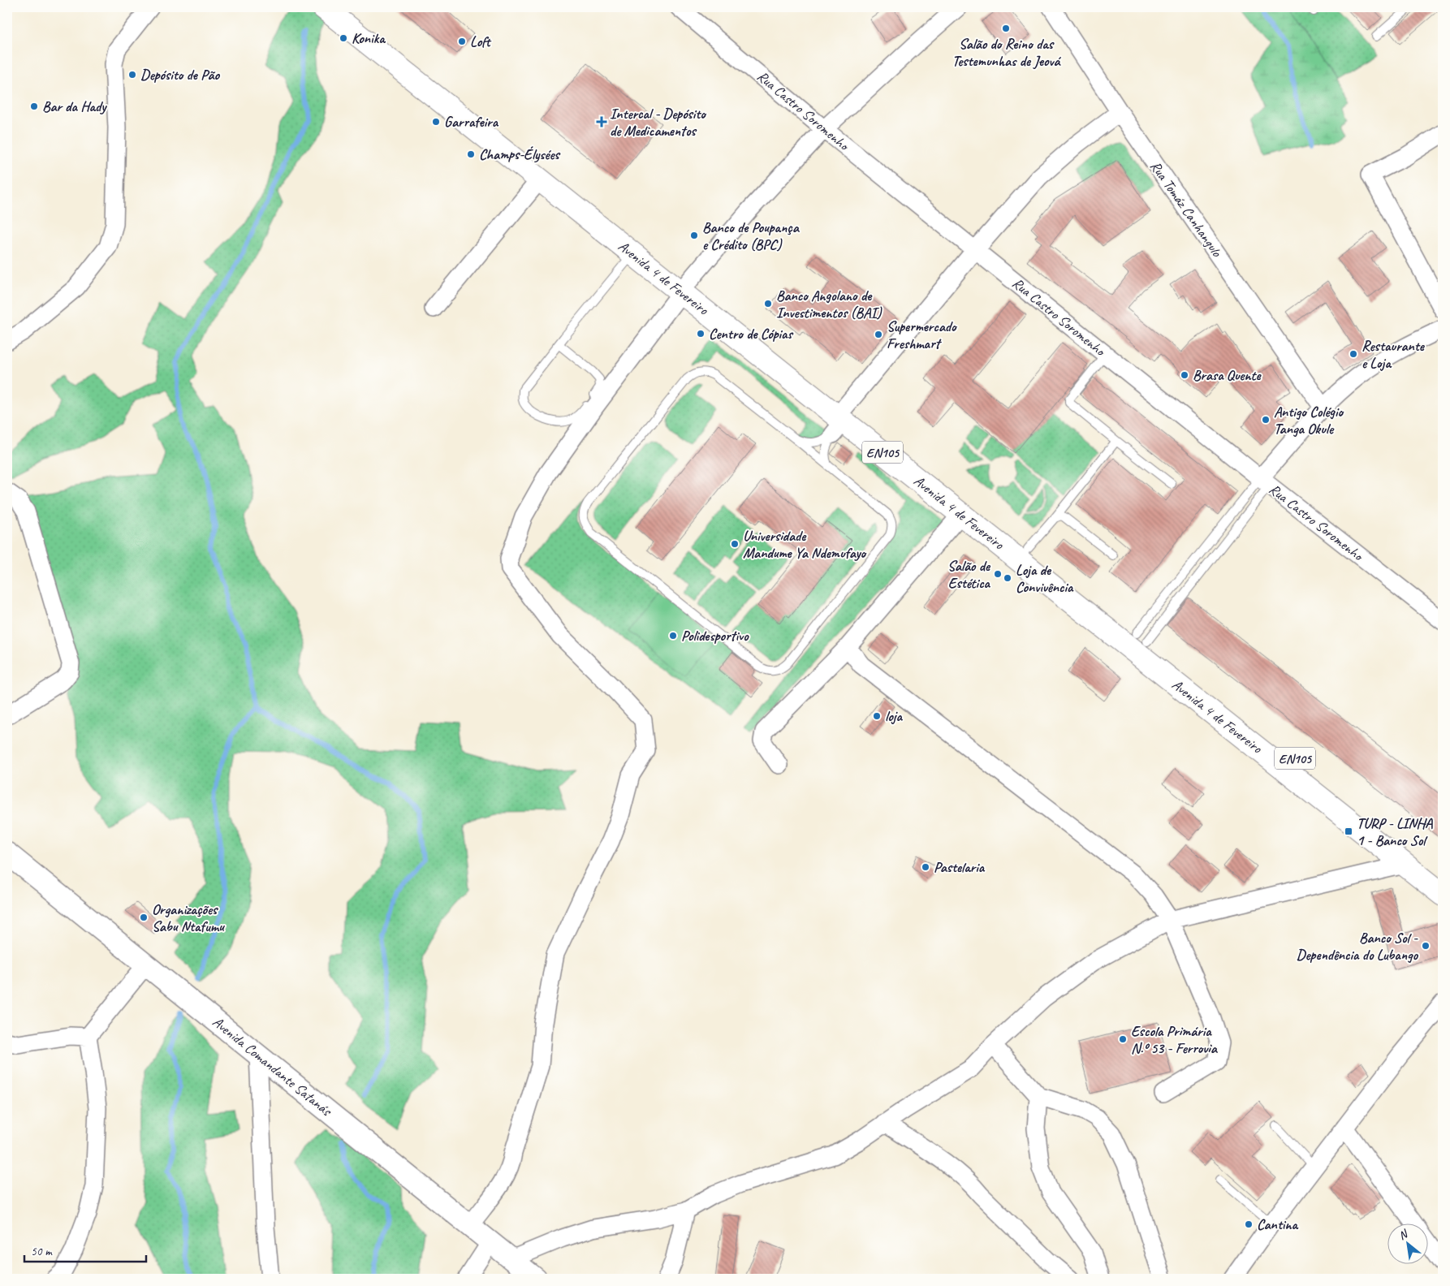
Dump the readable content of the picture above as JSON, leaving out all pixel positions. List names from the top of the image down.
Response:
{
  "streets": {
    "main road": ["Avenida 4 de Fevereiro", "EN105"],
    "street": ["Rua Castro Soromenho", "Rua Tomáz Canhangulo", "Avenida Comandante Satanás"]
  },
  "places": {
    "other": [
      "Salão do Reino das Testemunhas de Jeová",
      "Konika",
      "Loft",
      "Depósito de Pão",
      "Bar da Hady",
      "Garrafeira",
      "Champs-Élysées",
      "Banco de Poupança e Crédito (BPC)",
      "Banco Angolano de Investimentos (BAI)",
      "Centro de Cópias",
      "Supermercado Freshmart",
      "Restaurante e Loja",
      "Brasa Quente",
      "Antigo Colégio Tanga Okule",
      "Universidade Mandume Ya Ndemufayo",
      "Salão de Estética",
      "Loja de Convivência",
      "Polidesportivo",
      "loja",
      "Pastelaria",
      "Organizações Sabu Ntafumu",
      "Banco Sol - Dependência do Lubango",
      "Escola Primária N.º 53 - Ferrovia",
      "Cantina"
    ],
    "health": ["Intercal - Depósito de Medicamentos"],
    "transit": ["TURP - LINHA 1 - Banco Sol"]
  },
  "scale_bar": "50 m",
  "north": "top left"
}
